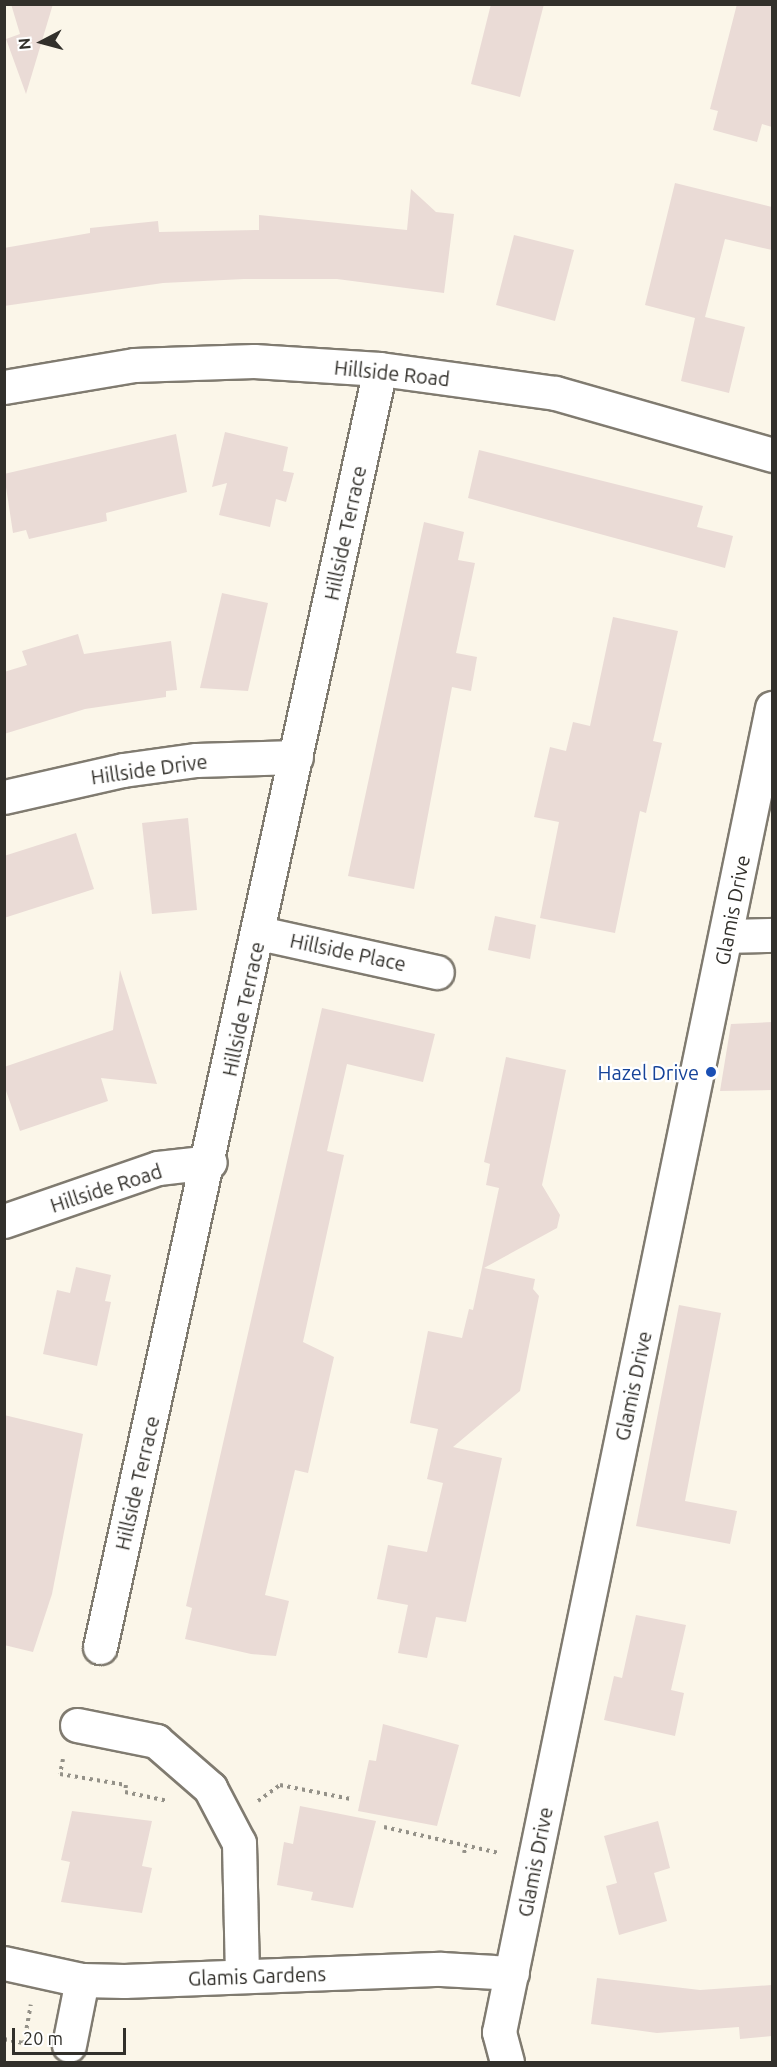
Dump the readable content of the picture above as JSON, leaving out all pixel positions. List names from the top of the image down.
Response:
{
  "streets": {
    "street": [
      "Hillside Road",
      "Hillside Terrace",
      "Hillside Drive",
      "Glamis Drive",
      "Hillside Place",
      "Glamis Gardens"
    ]
  },
  "crossings": [
    ["Hillside Road", "Hillside Terrace"],
    ["Hillside Terrace", "Hillside Drive"],
    ["Hillside Terrace", "Hillside Place"],
    ["Glamis Drive", "Glamis Gardens"]
  ],
  "places": ["Hazel Drive"],
  "scale_bar": "20 m",
  "north": "left"
}
